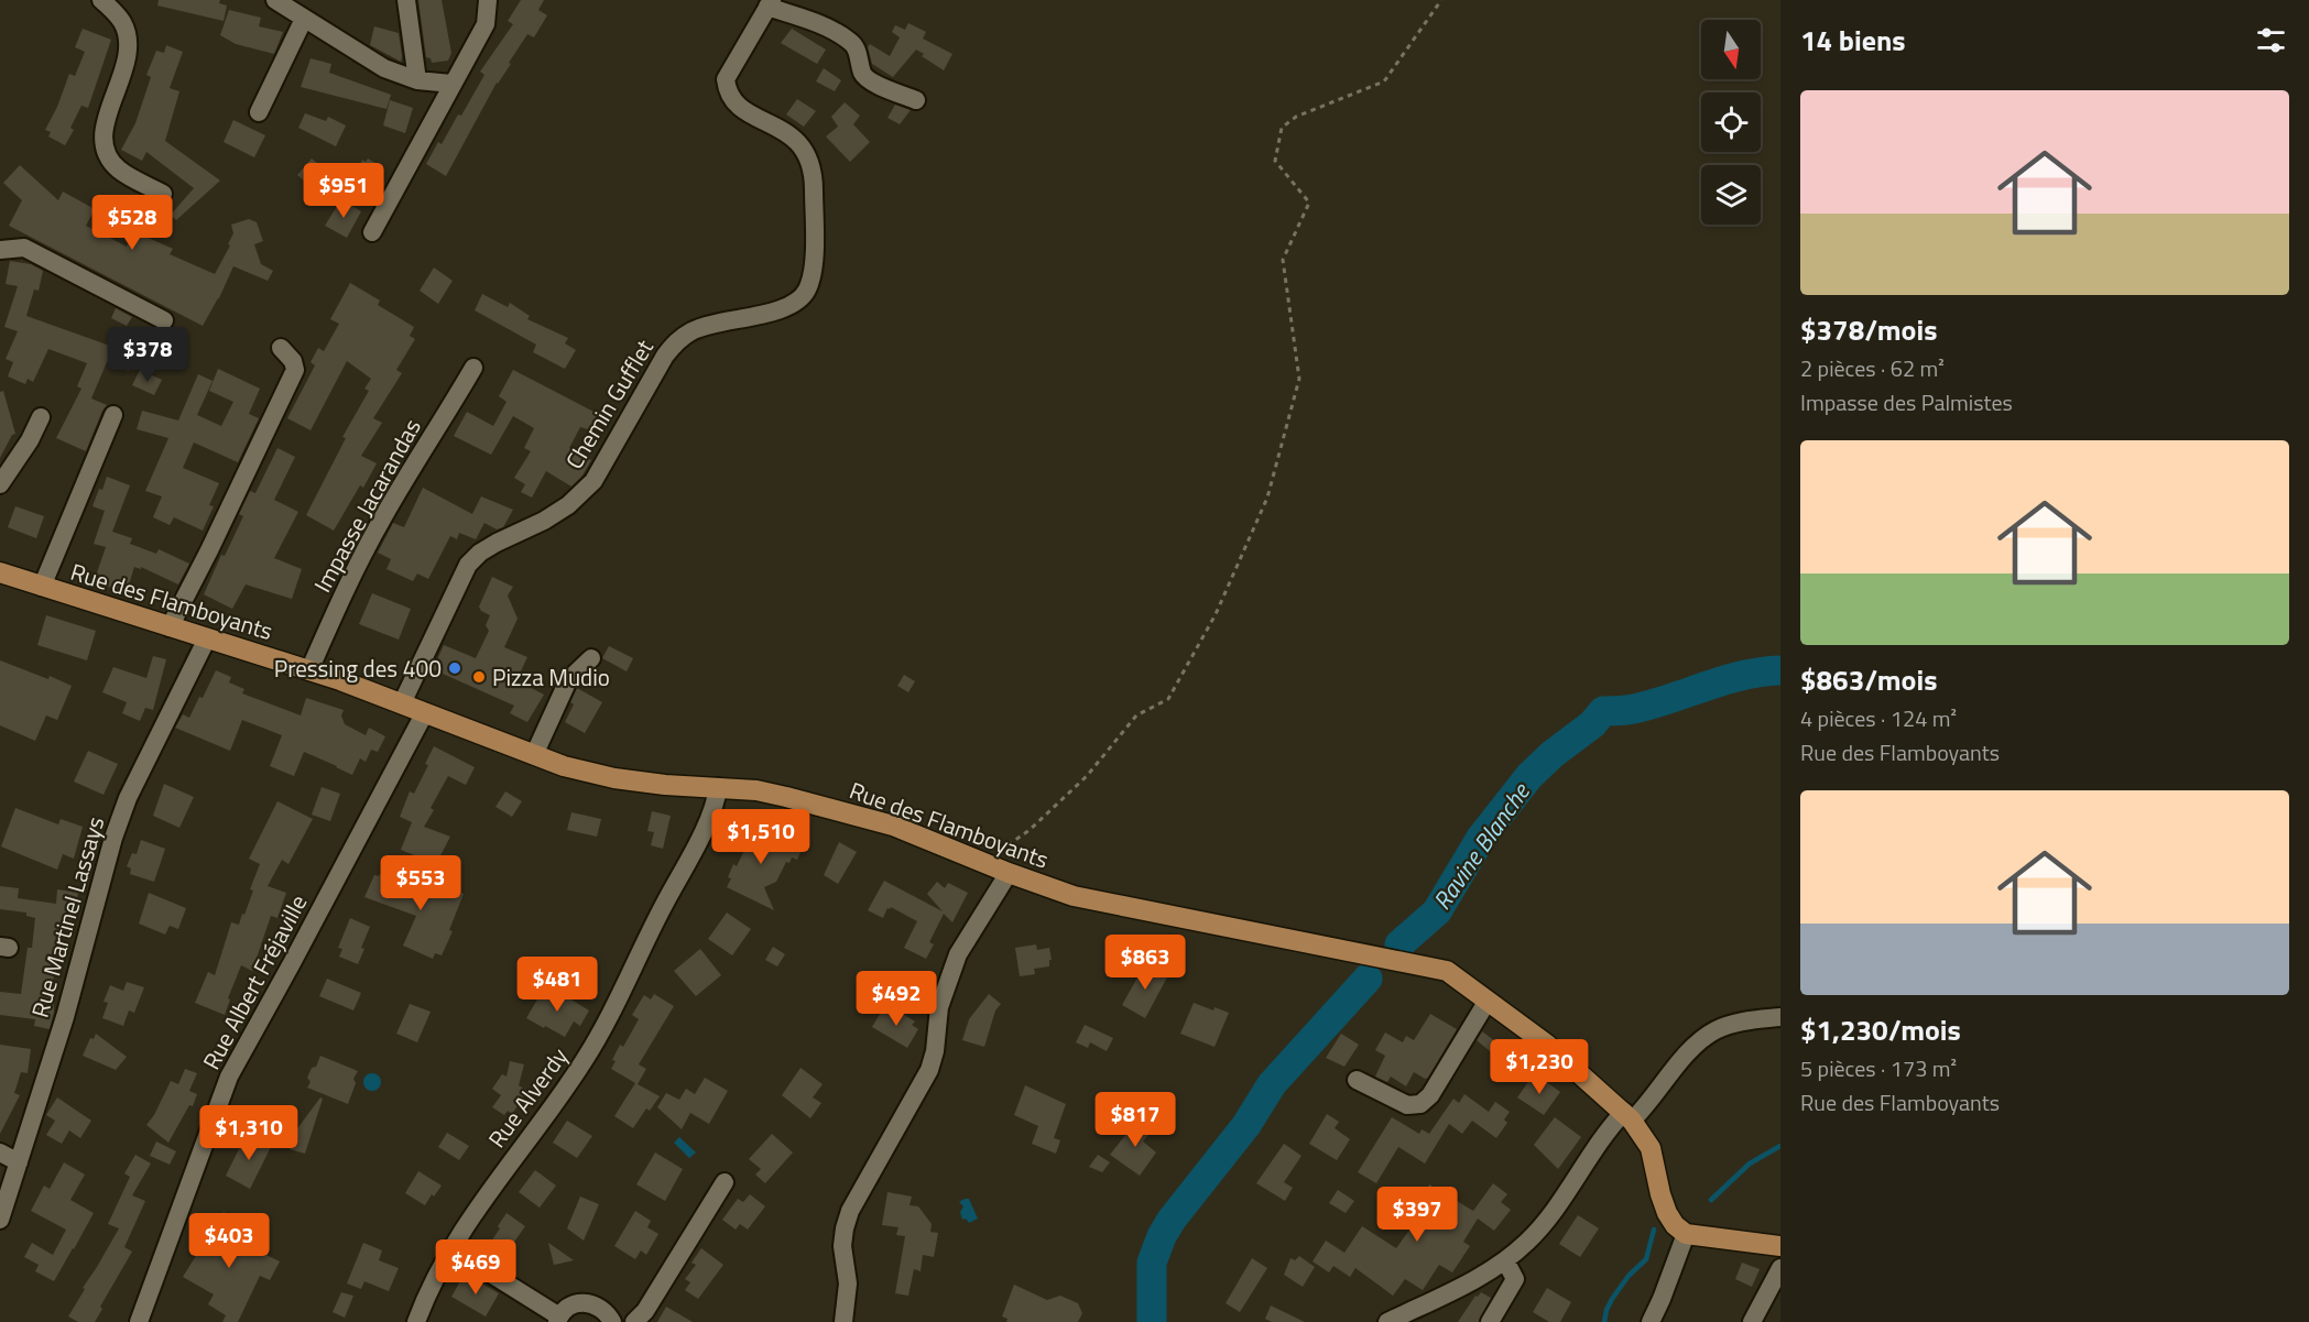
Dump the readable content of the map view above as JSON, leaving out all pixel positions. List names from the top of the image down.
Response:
{
  "streets": {
    "main road": ["Rue des Flamboyants"],
    "street": [
      "Chemin Gufflet",
      "Impasse Jacarandas",
      "Rue Martinel Lassays",
      "Rue Albert Fréjaville",
      "Rue Alverdy"
    ]
  },
  "crossings": [
    ["Chemin Gufflet", "Rue des Flamboyants"],
    ["Impasse Jacarandas", "Rue des Flamboyants"],
    ["Rue des Flamboyants", "Rue Martinel Lassays"],
    ["Rue des Flamboyants", "Rue Albert Fréjaville"],
    ["Rue des Flamboyants", "Rue Alverdy"]
  ],
  "water": ["Ravine Blanche"],
  "places": ["Pressing des 400", "Pizza Mudio"],
  "north": "bottom",
  "page": {
    "heading": "14 biens",
    "list": [
      {
        "name": "$378/mois",
        "note": "2 pièces · 62 m² · Impasse des Palmistes"
      },
      {
        "name": "$863/mois",
        "note": "4 pièces · 124 m² · Rue des Flamboyants"
      },
      {
        "name": "$1,230/mois",
        "note": "5 pièces · 173 m² · Rue des Flamboyants"
      }
    ],
    "price": [
      "$951",
      "$528",
      "$378",
      "$1,510",
      "$553",
      "$863",
      "$481",
      "$492",
      "$1,230",
      "$817",
      "$1,310",
      "$397",
      "$403",
      "$469"
    ]
  }
}
